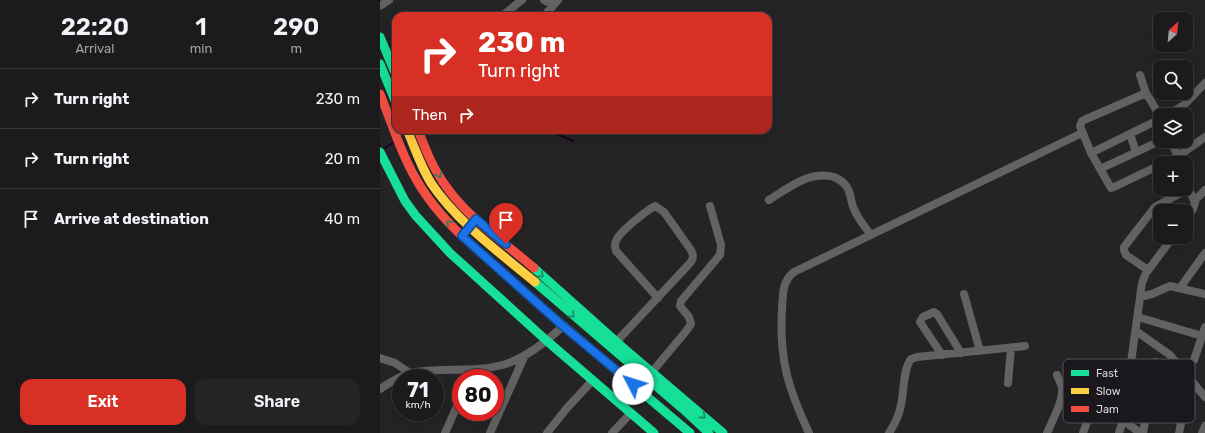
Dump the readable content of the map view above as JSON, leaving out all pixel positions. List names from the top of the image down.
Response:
{
  "legend": ["Fast", "Slow", "Jam"],
  "north": "top right",
  "page": {
    "eta": [
      "22:20",
      "Arrival",
      "1",
      "min",
      "290",
      "m"
    ],
    "map_buttons": ["+", "−"],
    "turn": ["230 m", "Turn right"],
    "list": [
      {
        "name": "Turn right",
        "value": "230 m"
      },
      {
        "name": "Turn right",
        "value": "20 m"
      },
      {
        "name": "Arrive at destination",
        "value": "40 m"
      }
    ],
    "then": "Then",
    "speed": "71 km/h",
    "limit": "80",
    "buttons": ["Exit", "Share"]
  }
}
